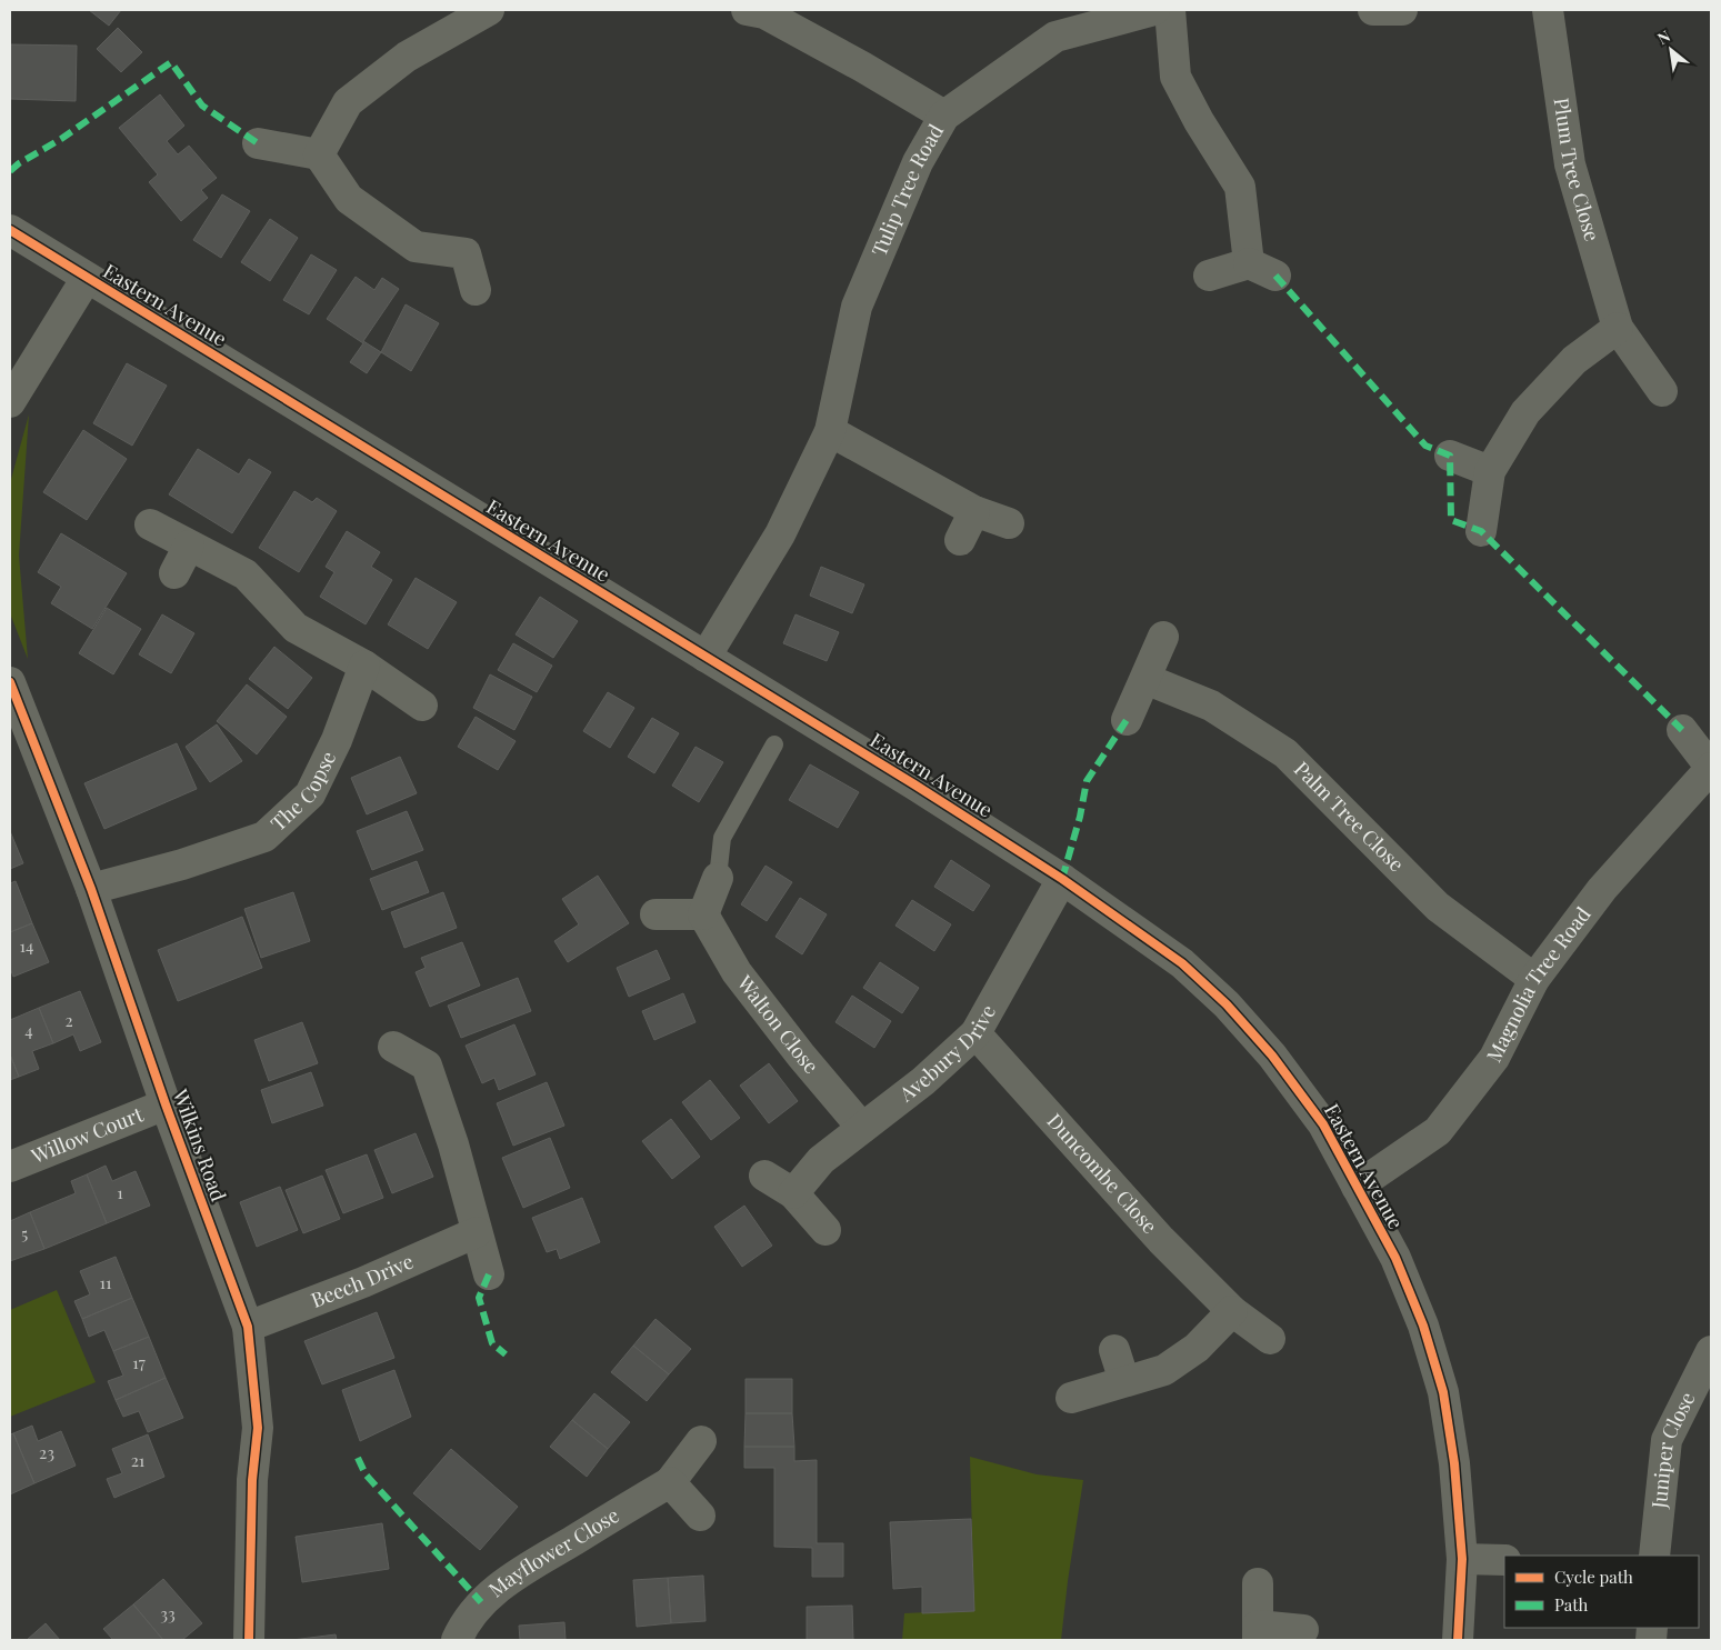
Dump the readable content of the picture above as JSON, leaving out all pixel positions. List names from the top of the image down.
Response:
{
  "streets": {
    "street": [
      "Plum Tree Close",
      "Tulip Tree Road",
      "Eastern Avenue",
      "The Copse",
      "Palm Tree Close",
      "Magnolia Tree Road",
      "Walton Close",
      "Avebury Drive",
      "Willow Court",
      "Wilkins Road",
      "Duncombe Close",
      "Beech Drive",
      "Juniper Close",
      "Mayflower Close"
    ]
  },
  "crossings": [
    ["Tulip Tree Road", "Eastern Avenue"],
    ["Eastern Avenue", "Magnolia Tree Road"],
    ["Eastern Avenue", "Avebury Drive"],
    ["The Copse", "Wilkins Road"],
    ["Palm Tree Close", "Magnolia Tree Road"],
    ["Walton Close", "Avebury Drive"],
    ["Avebury Drive", "Duncombe Close"],
    ["Willow Court", "Wilkins Road"],
    ["Wilkins Road", "Beech Drive"]
  ],
  "house_numbers": [
    "14",
    "2",
    "4",
    "1",
    "5",
    "11",
    "17",
    "23",
    "21",
    "33"
  ],
  "legend": ["Cycle path", "Path"],
  "north": "top left"
}
